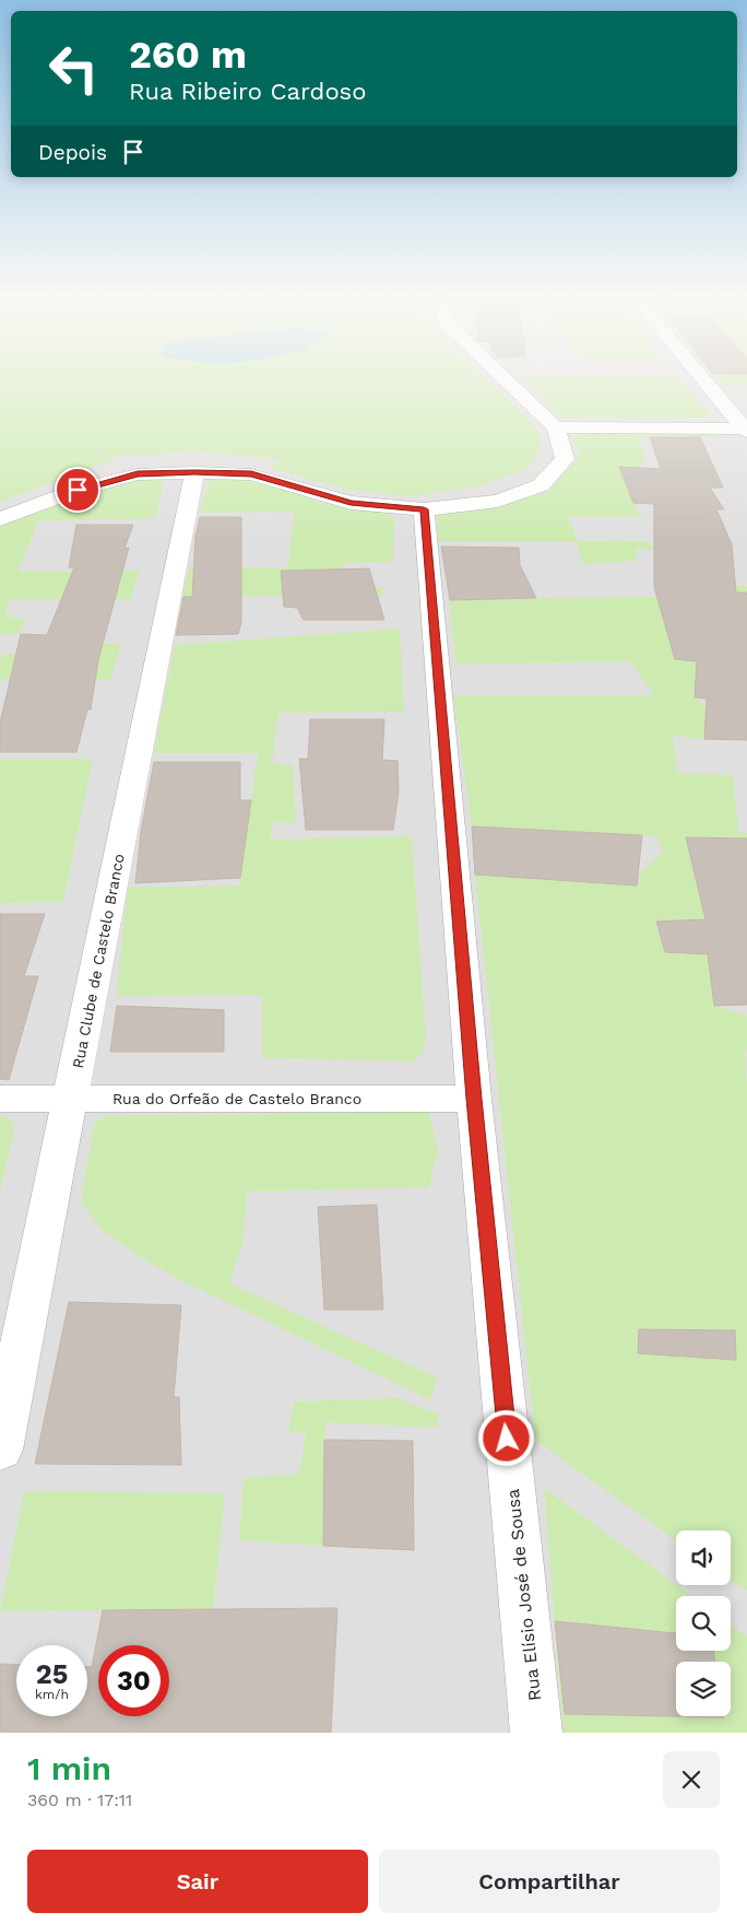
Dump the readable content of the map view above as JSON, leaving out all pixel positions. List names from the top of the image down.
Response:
{
  "streets": {
    "street": ["Rua Clube de Castelo Branco", "Rua do Orfeão de Castelo Branco", "Rua Elísio José de Sousa"]
  },
  "crossings": [
    ["Rua Clube de Castelo Branco", "Rua do Orfeão de Castelo Branco"],
    ["Rua do Orfeão de Castelo Branco", "Rua Elísio José de Sousa"]
  ],
  "page": {
    "turn": ["260 m", "Rua Ribeiro Cardoso"],
    "then": "Depois",
    "speed": "25 km/h",
    "limit": "30",
    "heading": ["1 min", "360 m · 17:11"],
    "buttons": ["Sair", "Compartilhar"]
  }
}
